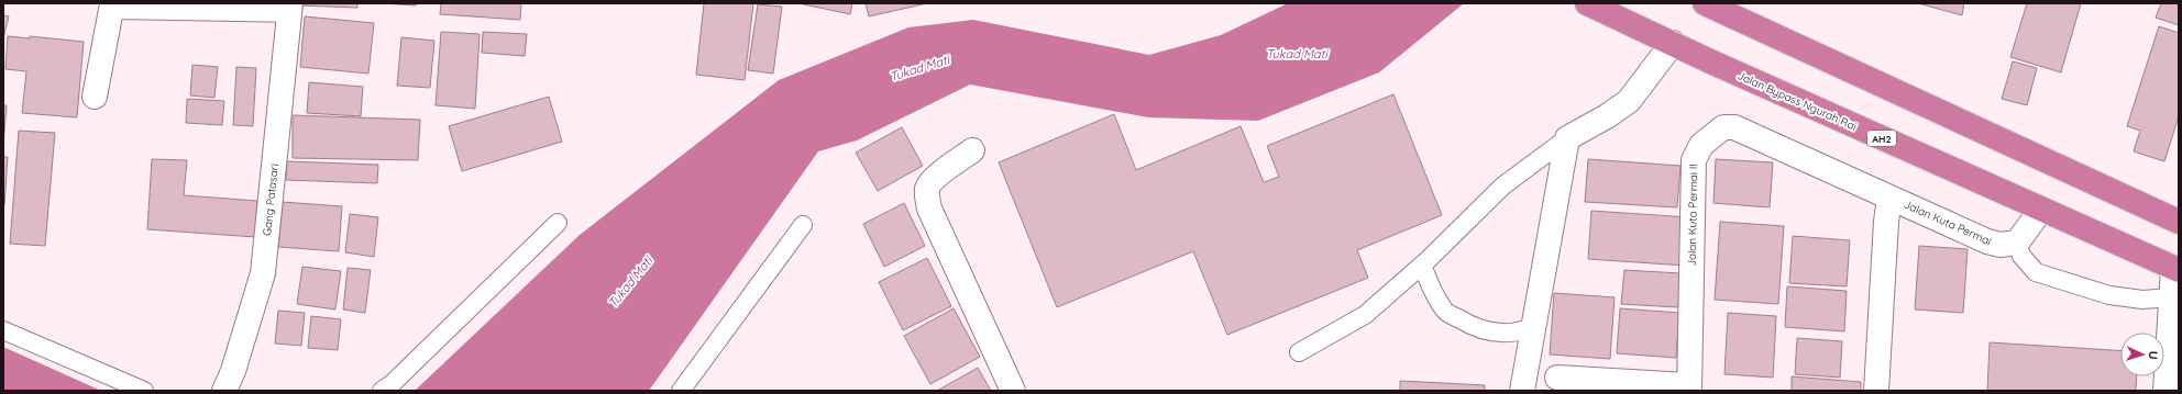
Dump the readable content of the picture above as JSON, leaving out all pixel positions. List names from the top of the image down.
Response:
{
  "streets": {
    "highway": ["Jalan Bypass Ngurah Rai", "AH2"],
    "street": ["Gang Patasari", "Jalan Kuta Permai II", "Jalan Kuta Permai"]
  },
  "crossings": [
    ["Jalan Kuta Permai II", "Jalan Kuta Permai"]
  ],
  "water": ["Tukad Mati"],
  "north": "right"
}
